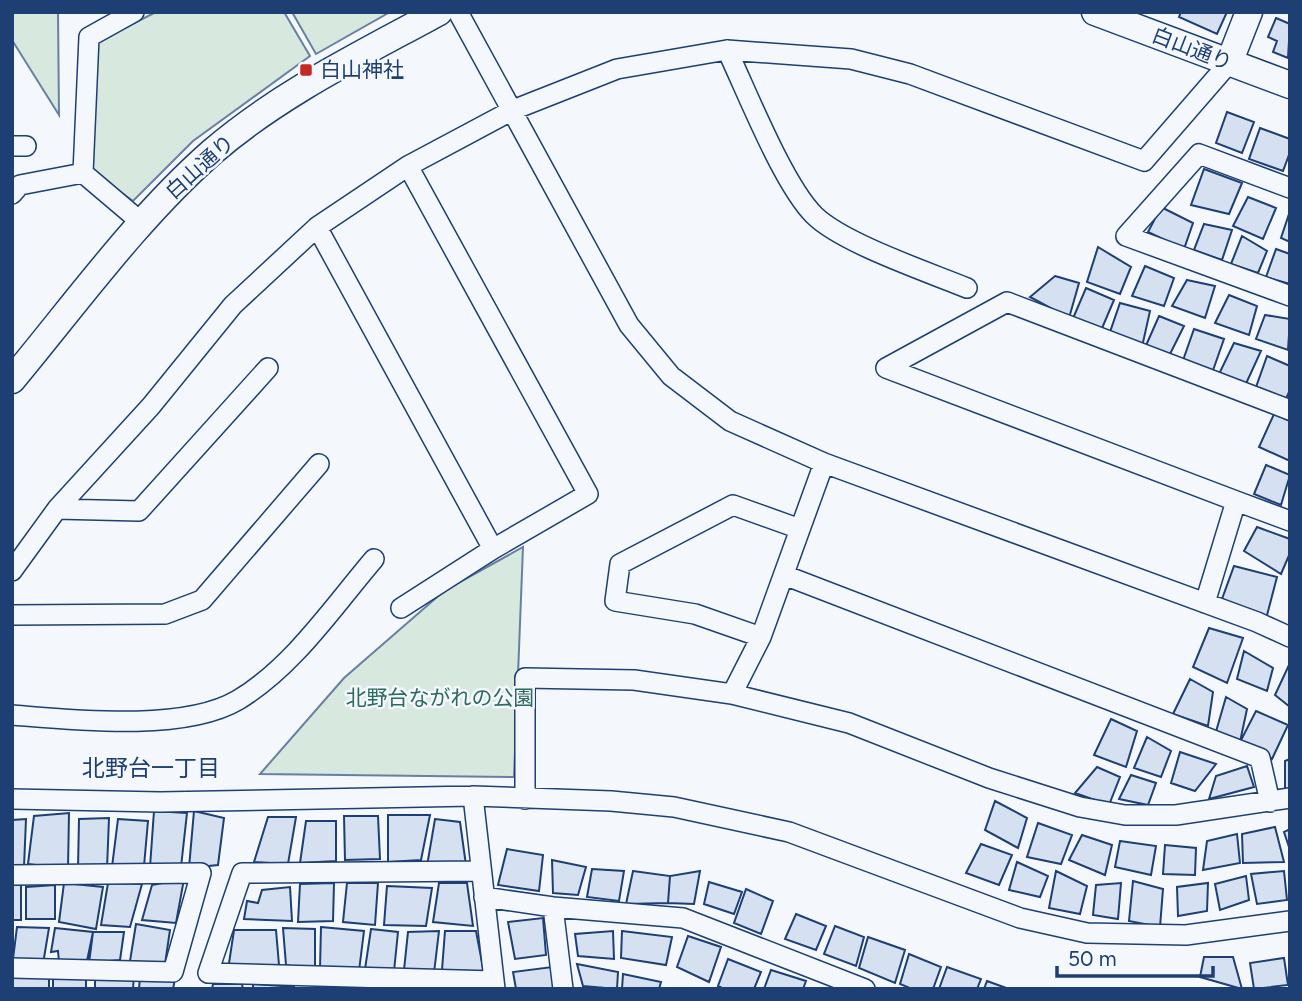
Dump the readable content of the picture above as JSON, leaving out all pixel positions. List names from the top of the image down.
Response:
{
  "streets": {
    "street": ["白山通り"]
  },
  "districts": ["北野台一丁目"],
  "parks": ["北野台ながれの公園"],
  "places": {
    "transit": ["白山神社"]
  },
  "scale_bar": "50 m"
}
